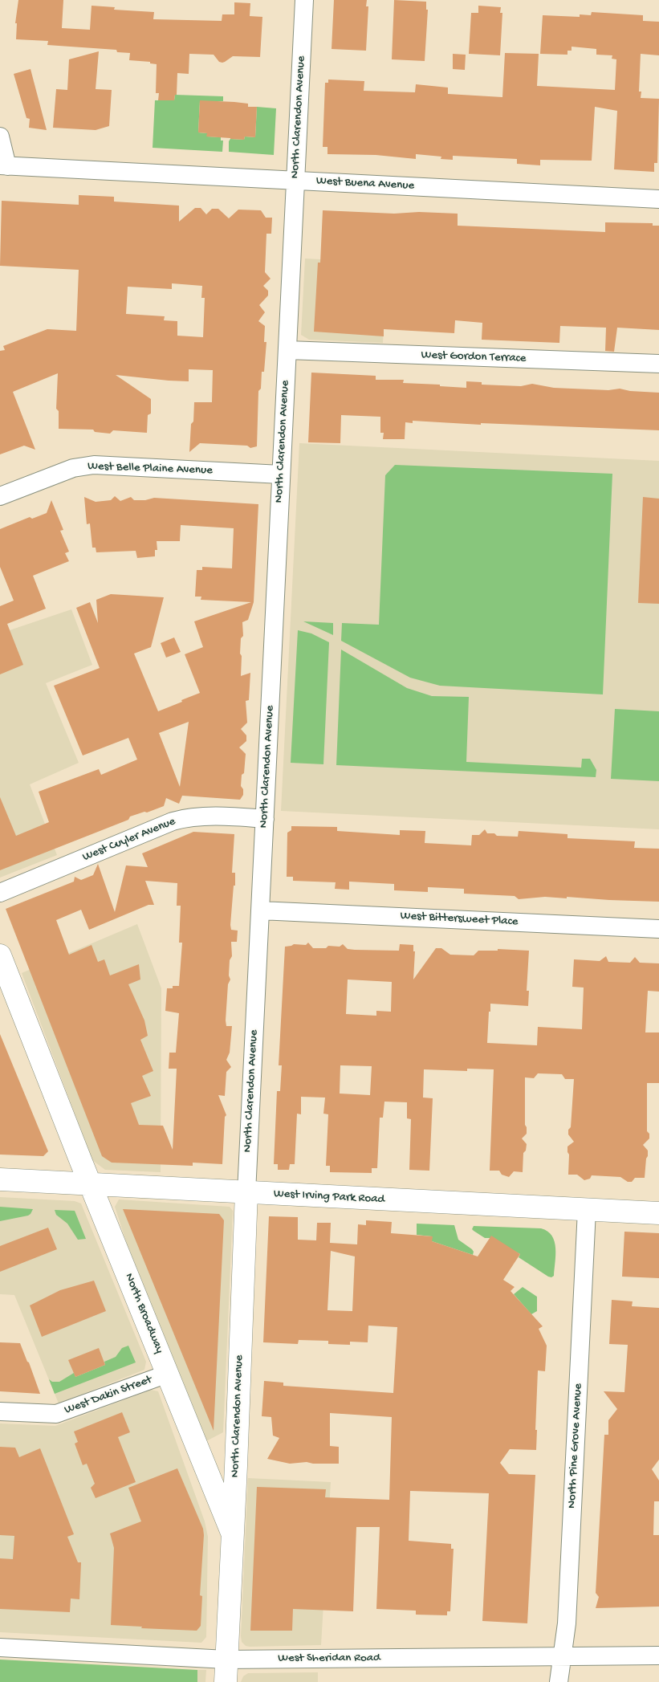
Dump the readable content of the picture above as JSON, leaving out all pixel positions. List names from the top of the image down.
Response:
{
  "streets": {
    "main road": ["North Clarendon Avenue", "West Irving Park Road", "North Broadway"],
    "street": [
      "West Buena Avenue",
      "West Gordon Terrace",
      "West Belle Plaine Avenue",
      "West Cuyler Avenue",
      "West Bittersweet Place",
      "West Dakin Street",
      "North Pine Grove Avenue",
      "West Sheridan Road"
    ]
  },
  "crossings": [
    ["North Clarendon Avenue", "West Buena Avenue"],
    ["North Clarendon Avenue", "West Gordon Terrace"],
    ["North Clarendon Avenue", "West Belle Plaine Avenue"],
    ["North Clarendon Avenue", "West Cuyler Avenue"],
    ["North Clarendon Avenue", "West Bittersweet Place"],
    ["North Clarendon Avenue", "West Irving Park Road"],
    ["North Clarendon Avenue", "North Broadway"],
    ["West Irving Park Road", "North Broadway"],
    ["West Irving Park Road", "North Pine Grove Avenue"],
    ["North Broadway", "West Dakin Street"],
    ["North Broadway", "West Sheridan Road"],
    ["North Pine Grove Avenue", "West Sheridan Road"]
  ]
}
